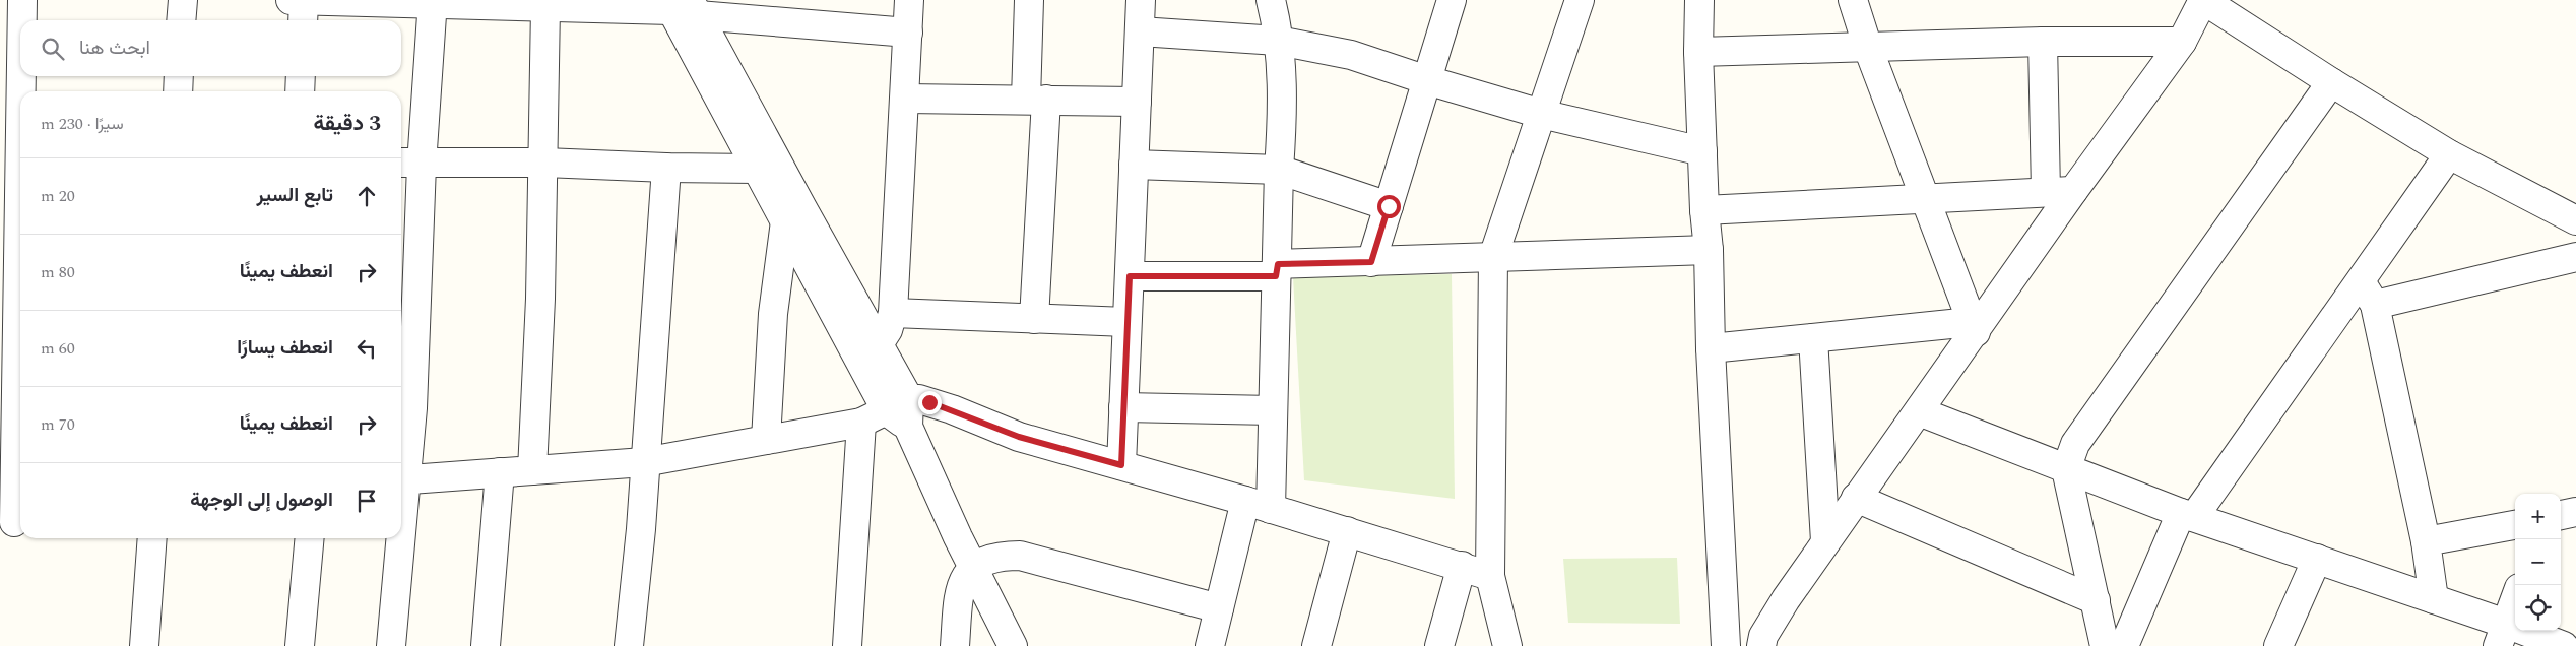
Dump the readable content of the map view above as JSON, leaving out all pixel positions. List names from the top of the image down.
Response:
{
  "page": {
    "search": "ابحث هنا",
    "heading": ["3 دقيقة", "سيرًا · 230 m"],
    "list": [
      ["تابع السير", "20 m"],
      ["انعطف يمينًا", "80 m"],
      ["انعطف يسارًا", "60 m"],
      ["انعطف يمينًا", "70 m"],
      "الوصول إلى الوجهة"
    ],
    "map_buttons": ["+", "−"]
  }
}
